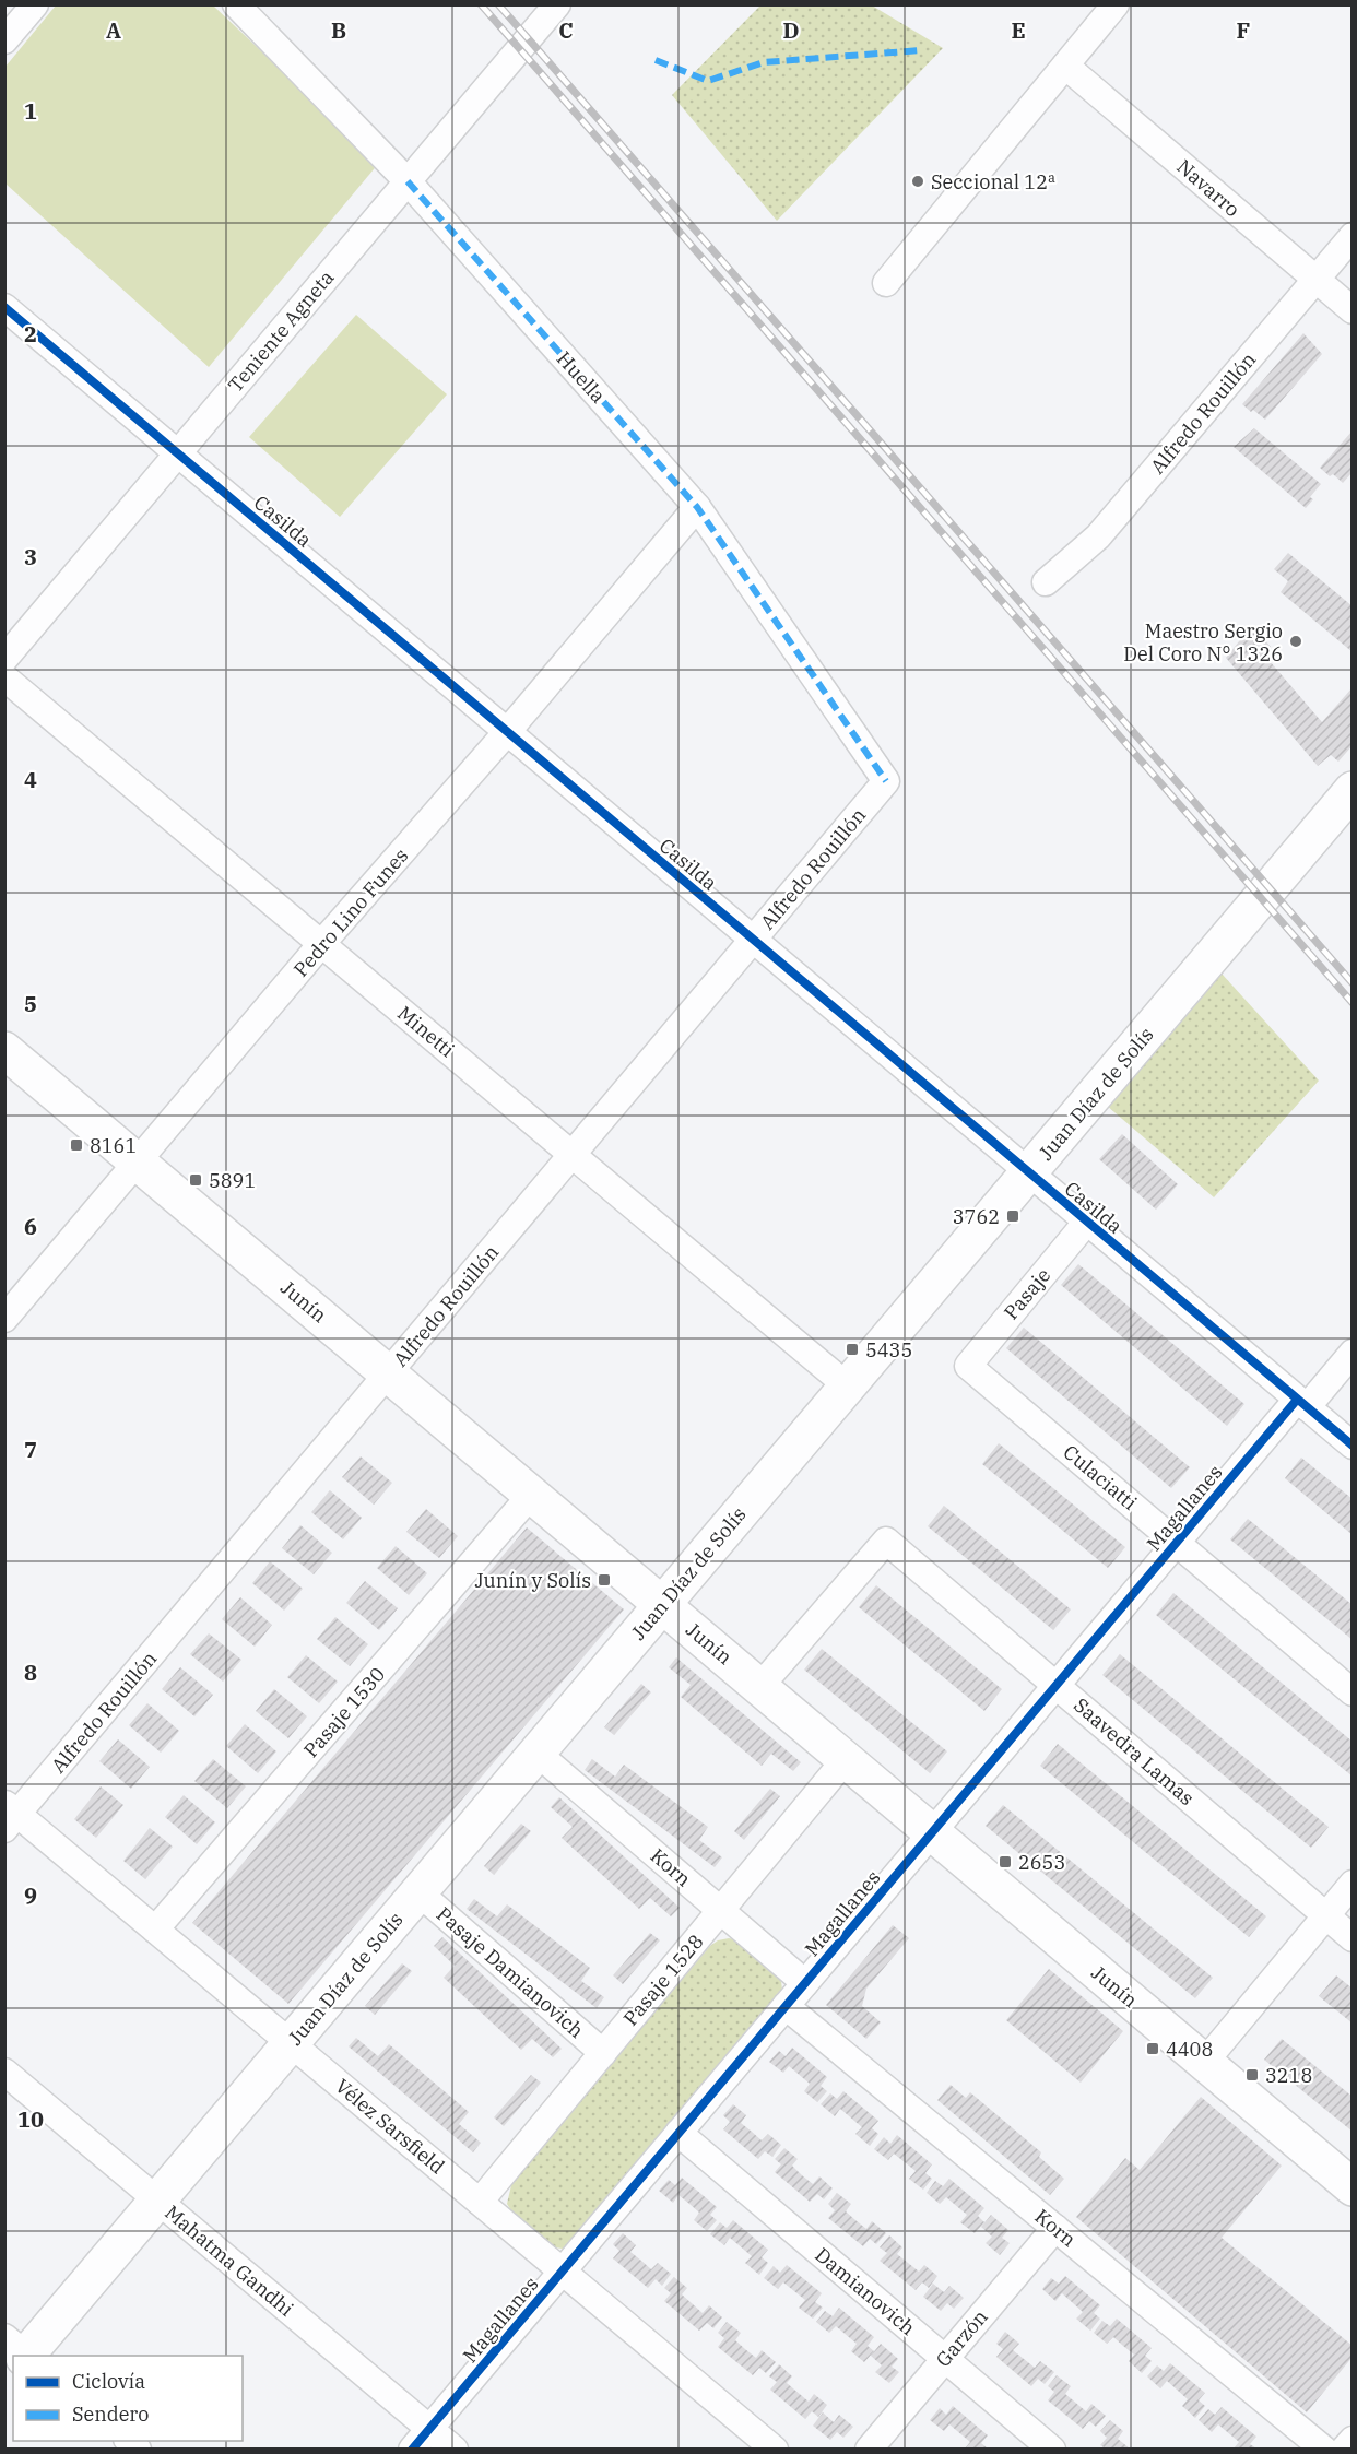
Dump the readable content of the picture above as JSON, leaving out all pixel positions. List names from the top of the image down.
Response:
{
  "streets": {
    "main road": ["Juan Díaz de Solís", "Junín"],
    "street": [
      "Navarro",
      "Teniente Agneta",
      "Huella",
      "Alfredo Rouillón",
      "Casilda",
      "Pedro Lino Funes",
      "Minetti",
      "Pasaje",
      "Culaciatti",
      "Magallanes",
      "Pasaje 1530",
      "Saavedra Lamas",
      "Korn",
      "Pasaje Damianovich",
      "Pasaje 1528",
      "Vélez Sarsfield",
      "Mahatma Gandhi",
      "Damianovich",
      "Garzón"
    ]
  },
  "crossings": [
    ["Navarro", "Alfredo Rouillón"],
    ["Teniente Agneta", "Huella"],
    ["Teniente Agneta", "Casilda"],
    ["Huella", "Alfredo Rouillón"],
    ["Huella", "Pedro Lino Funes"],
    ["Alfredo Rouillón", "Casilda"],
    ["Alfredo Rouillón", "Minetti"],
    ["Alfredo Rouillón", "Junín"],
    ["Alfredo Rouillón", "Vélez Sarsfield"],
    ["Casilda", "Pedro Lino Funes"],
    ["Casilda", "Juan Díaz de Solís"],
    ["Casilda", "Pasaje"],
    ["Casilda", "Magallanes"],
    ["Pedro Lino Funes", "Minetti"],
    ["Pedro Lino Funes", "Junín"],
    ["Minetti", "Juan Díaz de Solís"],
    ["Juan Díaz de Solís", "Junín"],
    ["Juan Díaz de Solís", "Korn"],
    ["Juan Díaz de Solís", "Pasaje Damianovich"],
    ["Juan Díaz de Solís", "Vélez Sarsfield"],
    ["Juan Díaz de Solís", "Mahatma Gandhi"],
    ["Pasaje", "Culaciatti"],
    ["Junín", "Magallanes"],
    ["Junín", "Pasaje 1530"],
    ["Junín", "Saavedra Lamas"],
    ["Junín", "Pasaje 1528"],
    ["Culaciatti", "Magallanes"],
    ["Magallanes", "Saavedra Lamas"],
    ["Magallanes", "Korn"],
    ["Magallanes", "Vélez Sarsfield"],
    ["Magallanes", "Mahatma Gandhi"],
    ["Magallanes", "Damianovich"],
    ["Pasaje 1530", "Vélez Sarsfield"],
    ["Korn", "Pasaje 1528"],
    ["Korn", "Garzón"],
    ["Pasaje Damianovich", "Pasaje 1528"],
    ["Pasaje 1528", "Vélez Sarsfield"],
    ["Damianovich", "Garzón"]
  ],
  "places": {
    "other": ["Seccional 12ª", "Maestro Sergio Del Coro N° 1326"],
    "transit": [
      "8161",
      "5891",
      "3762",
      "5435",
      "Junín y Solís",
      "2653",
      "4408",
      "3218"
    ]
  },
  "legend": ["Ciclovía", "Sendero"],
  "grid": {
    "columns": [
      "A",
      "B",
      "C",
      "D",
      "E",
      "F"
    ],
    "rows": [
      "1",
      "2",
      "3",
      "4",
      "5",
      "6",
      "7",
      "8",
      "9",
      "10"
    ]
  }
}
